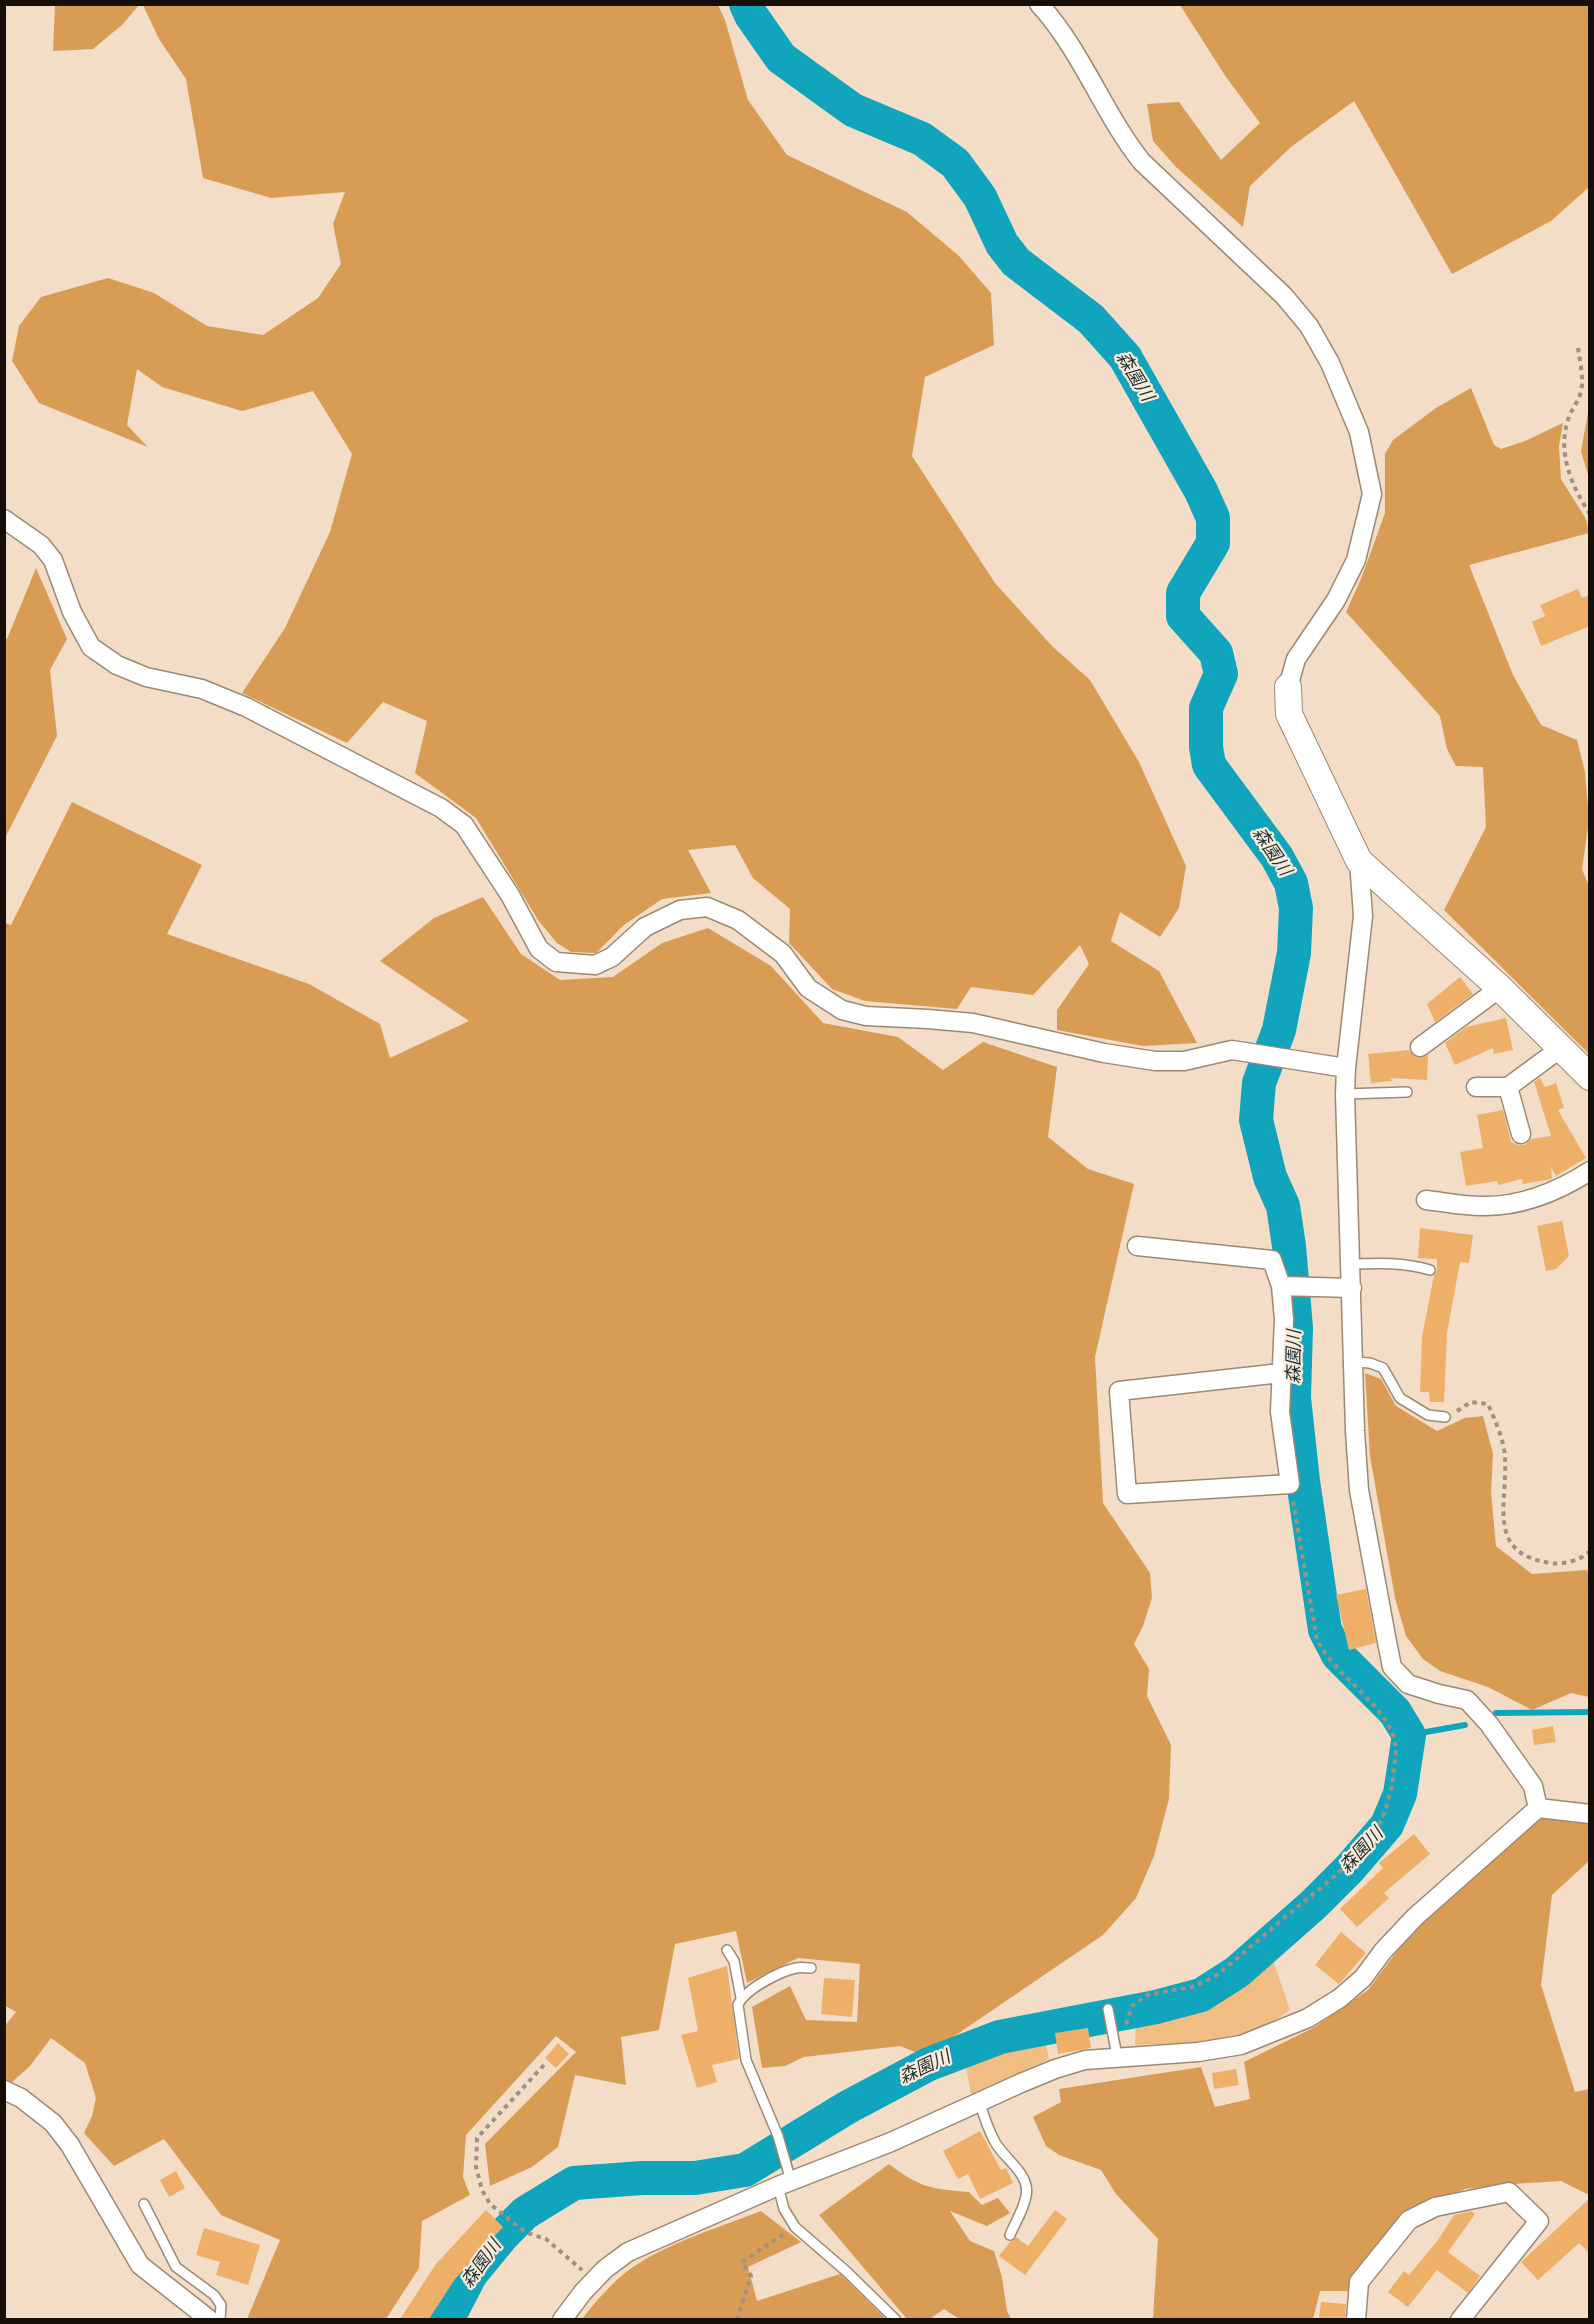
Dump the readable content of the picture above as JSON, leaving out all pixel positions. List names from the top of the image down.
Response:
{
  "water": ["森園川"]
}
